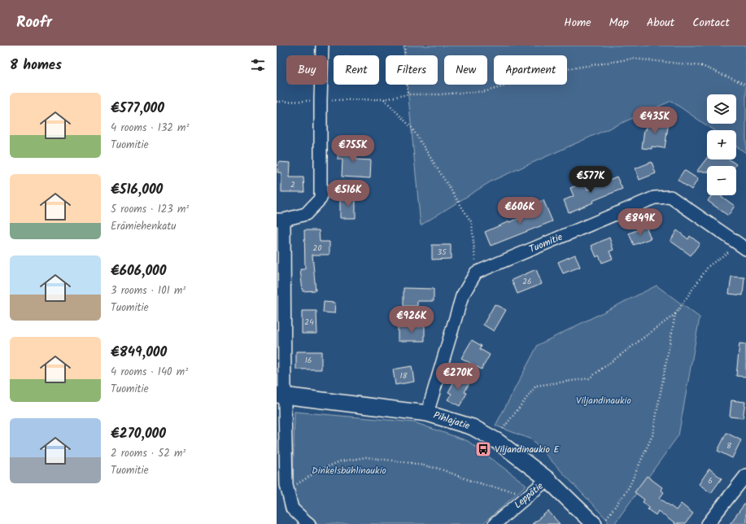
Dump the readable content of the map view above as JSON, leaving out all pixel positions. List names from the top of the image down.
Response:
{
  "streets": {
    "street": ["Tuomitie", "Pihlajatie", "Leppätie"]
  },
  "crossings": [
    ["Pihlajatie", "Leppätie"]
  ],
  "parks": ["Viljandinaukio", "Dinkelsbühlinaukio"],
  "places": {
    "bus stop": ["Viljandinaukio E"]
  },
  "house_numbers": [
    "2",
    "20",
    "35",
    "26",
    "24",
    "16",
    "18",
    "8",
    "6"
  ],
  "page": {
    "header": "Roofr",
    "nav": [
      "Home",
      "Map",
      "About",
      "Contact"
    ],
    "heading": "8 homes",
    "chip": [
      "Buy",
      "Rent",
      "Filters",
      "New",
      "Apartment"
    ],
    "list": [
      {
        "name": "€577,000",
        "note": "4 rooms · 132 m² · Tuomitie"
      },
      {
        "name": "€516,000",
        "note": "5 rooms · 123 m² · Erämiehenkatu"
      },
      {
        "name": "€606,000",
        "note": "3 rooms · 101 m² · Tuomitie"
      },
      {
        "name": "€849,000",
        "note": "4 rooms · 140 m² · Tuomitie"
      },
      {
        "name": "€270,000",
        "note": "2 rooms · 52 m² · Tuomitie"
      }
    ],
    "map_buttons": ["+", "−"],
    "price": [
      "€435K",
      "€755K",
      "€577K",
      "€516K",
      "€606K",
      "€849K",
      "€926K",
      "€270K"
    ]
  }
}
